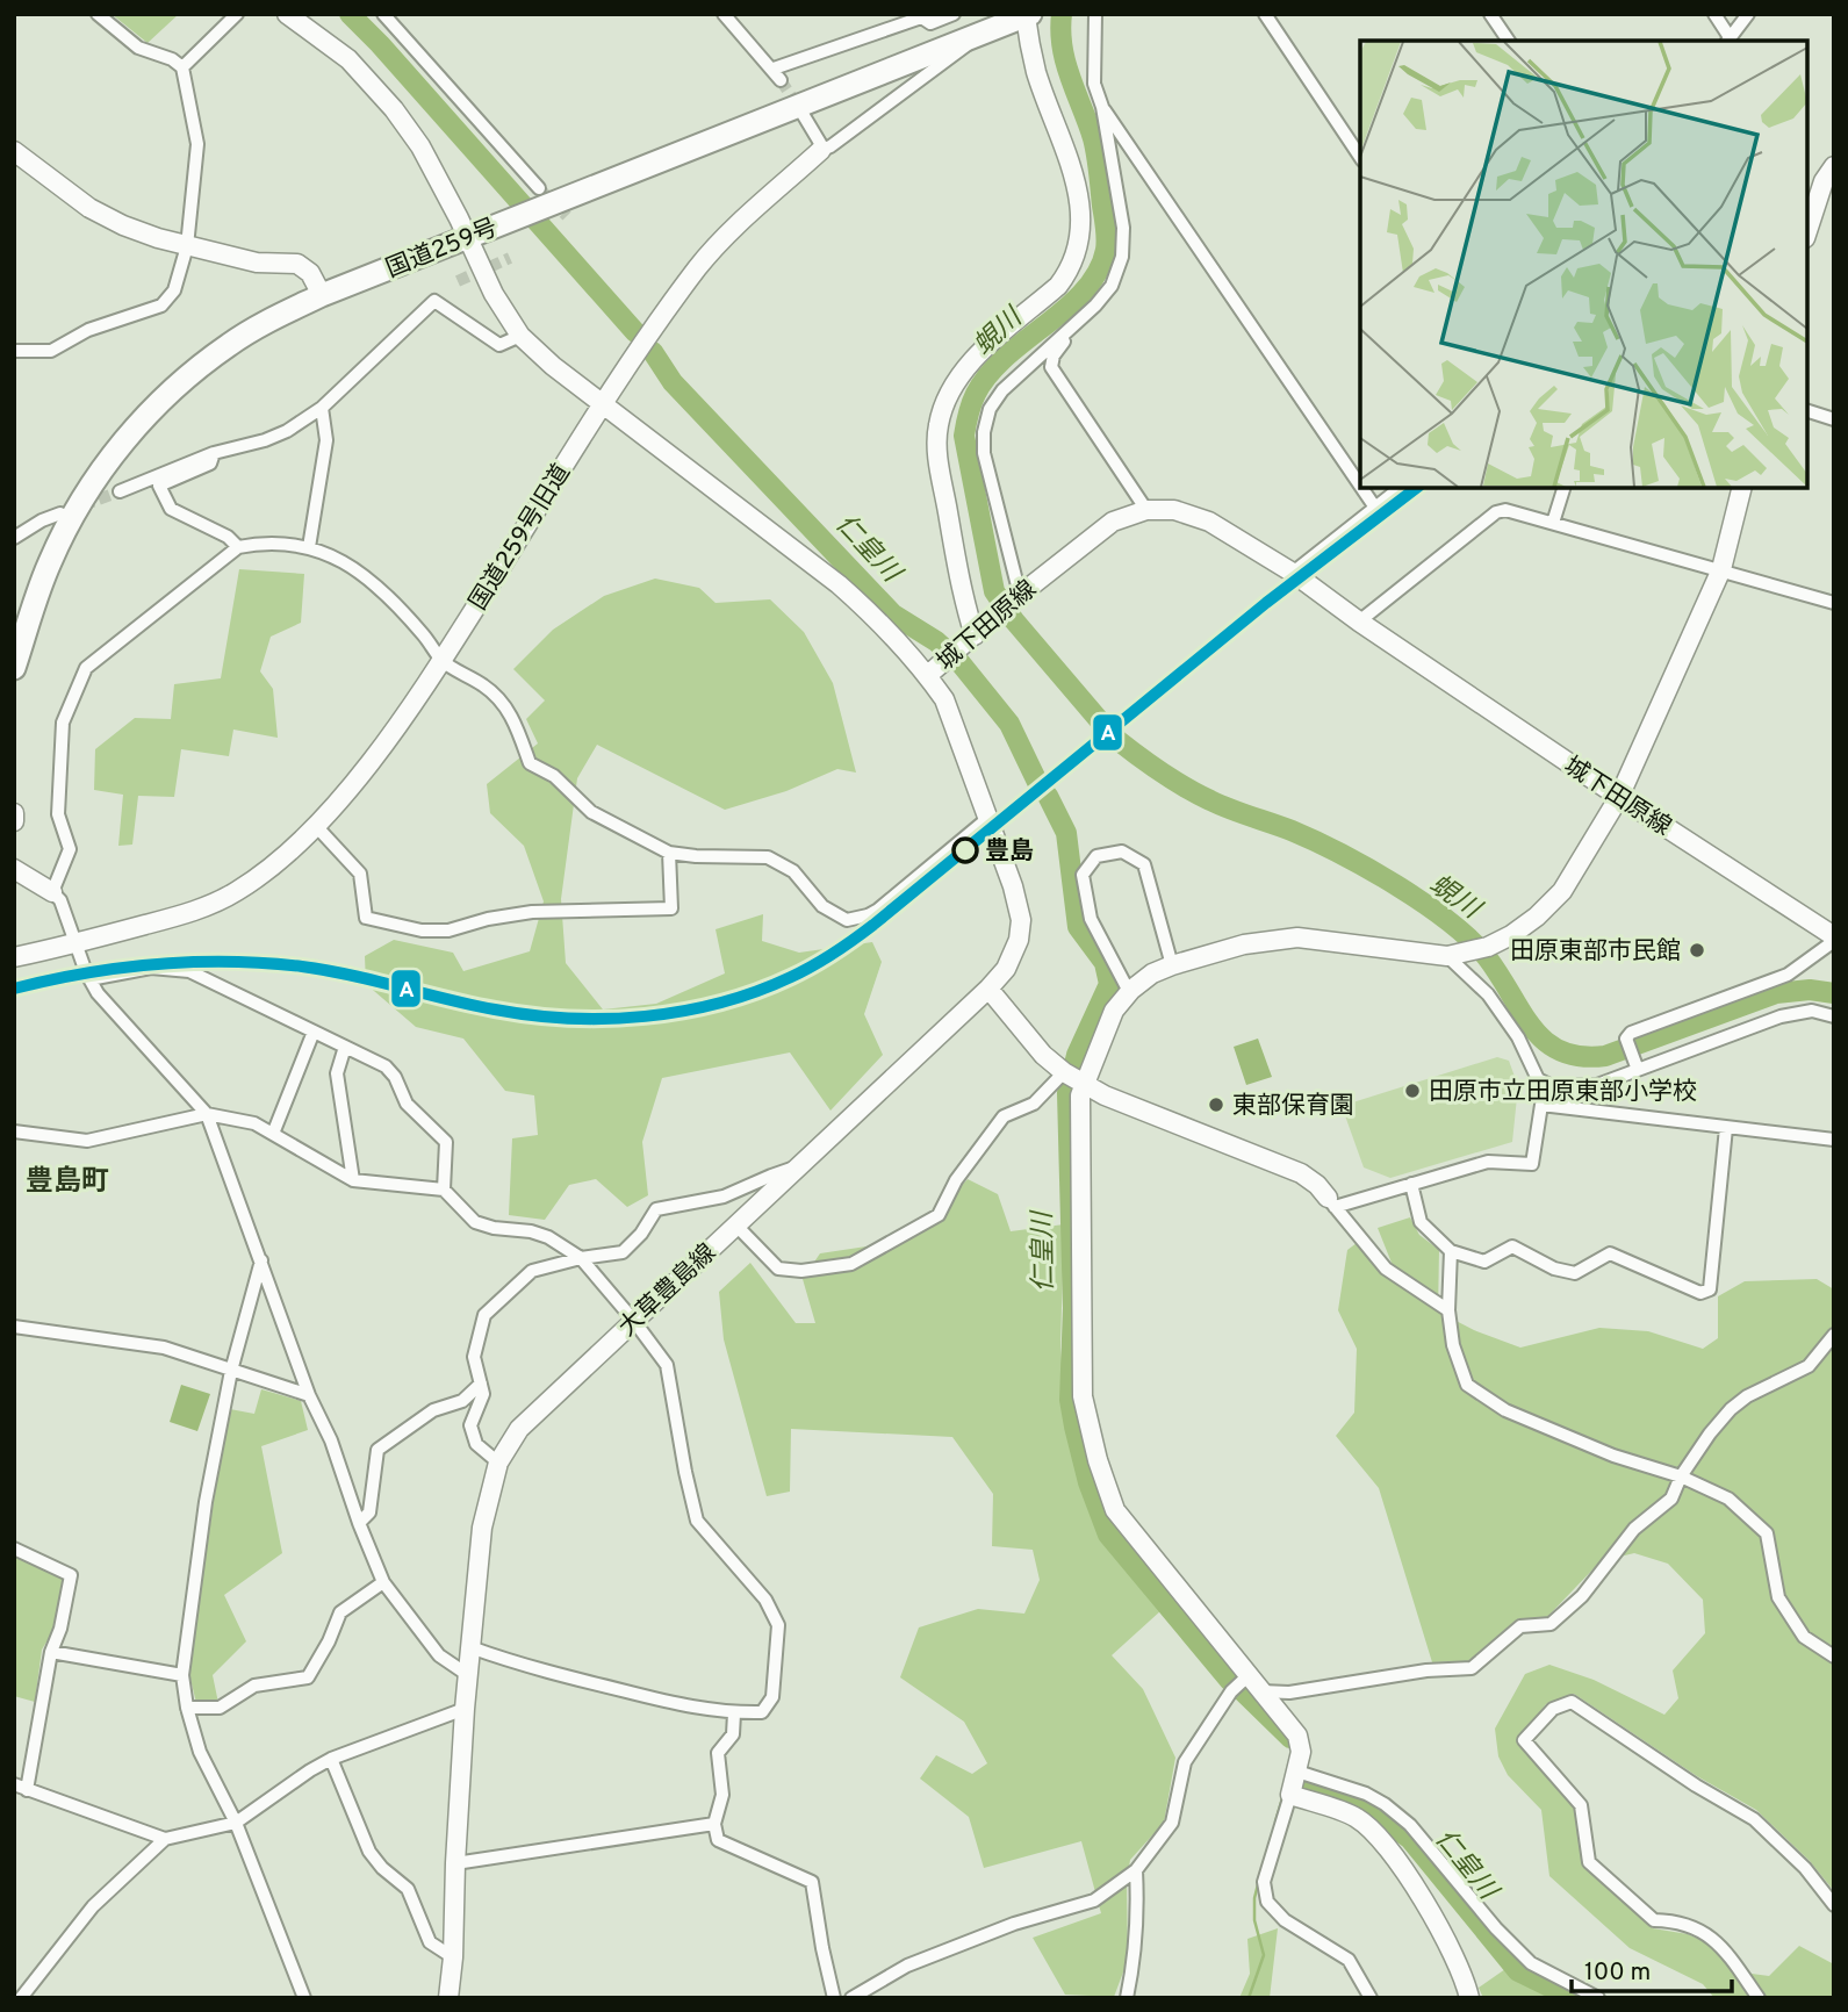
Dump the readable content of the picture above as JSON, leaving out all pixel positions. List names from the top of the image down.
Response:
{
  "streets": {
    "highway": ["国道259号"],
    "street": ["国道259号旧道", "城下田原線", "大草豊島線"]
  },
  "crossings": [
    ["国道259号", "国道259号旧道"],
    ["国道259号", "城下田原線"],
    ["国道259号旧道", "城下田原線"],
    ["城下田原線", "大草豊島線"]
  ],
  "districts": ["豊島町"],
  "water": ["蜆川", "仁皇川"],
  "places": [
    "豊島",
    "田原東部市民館",
    "田原市立田原東部小学校",
    "東部保育園"
  ],
  "lines": ["transit line A"],
  "scale_bar": "100 m"
}
